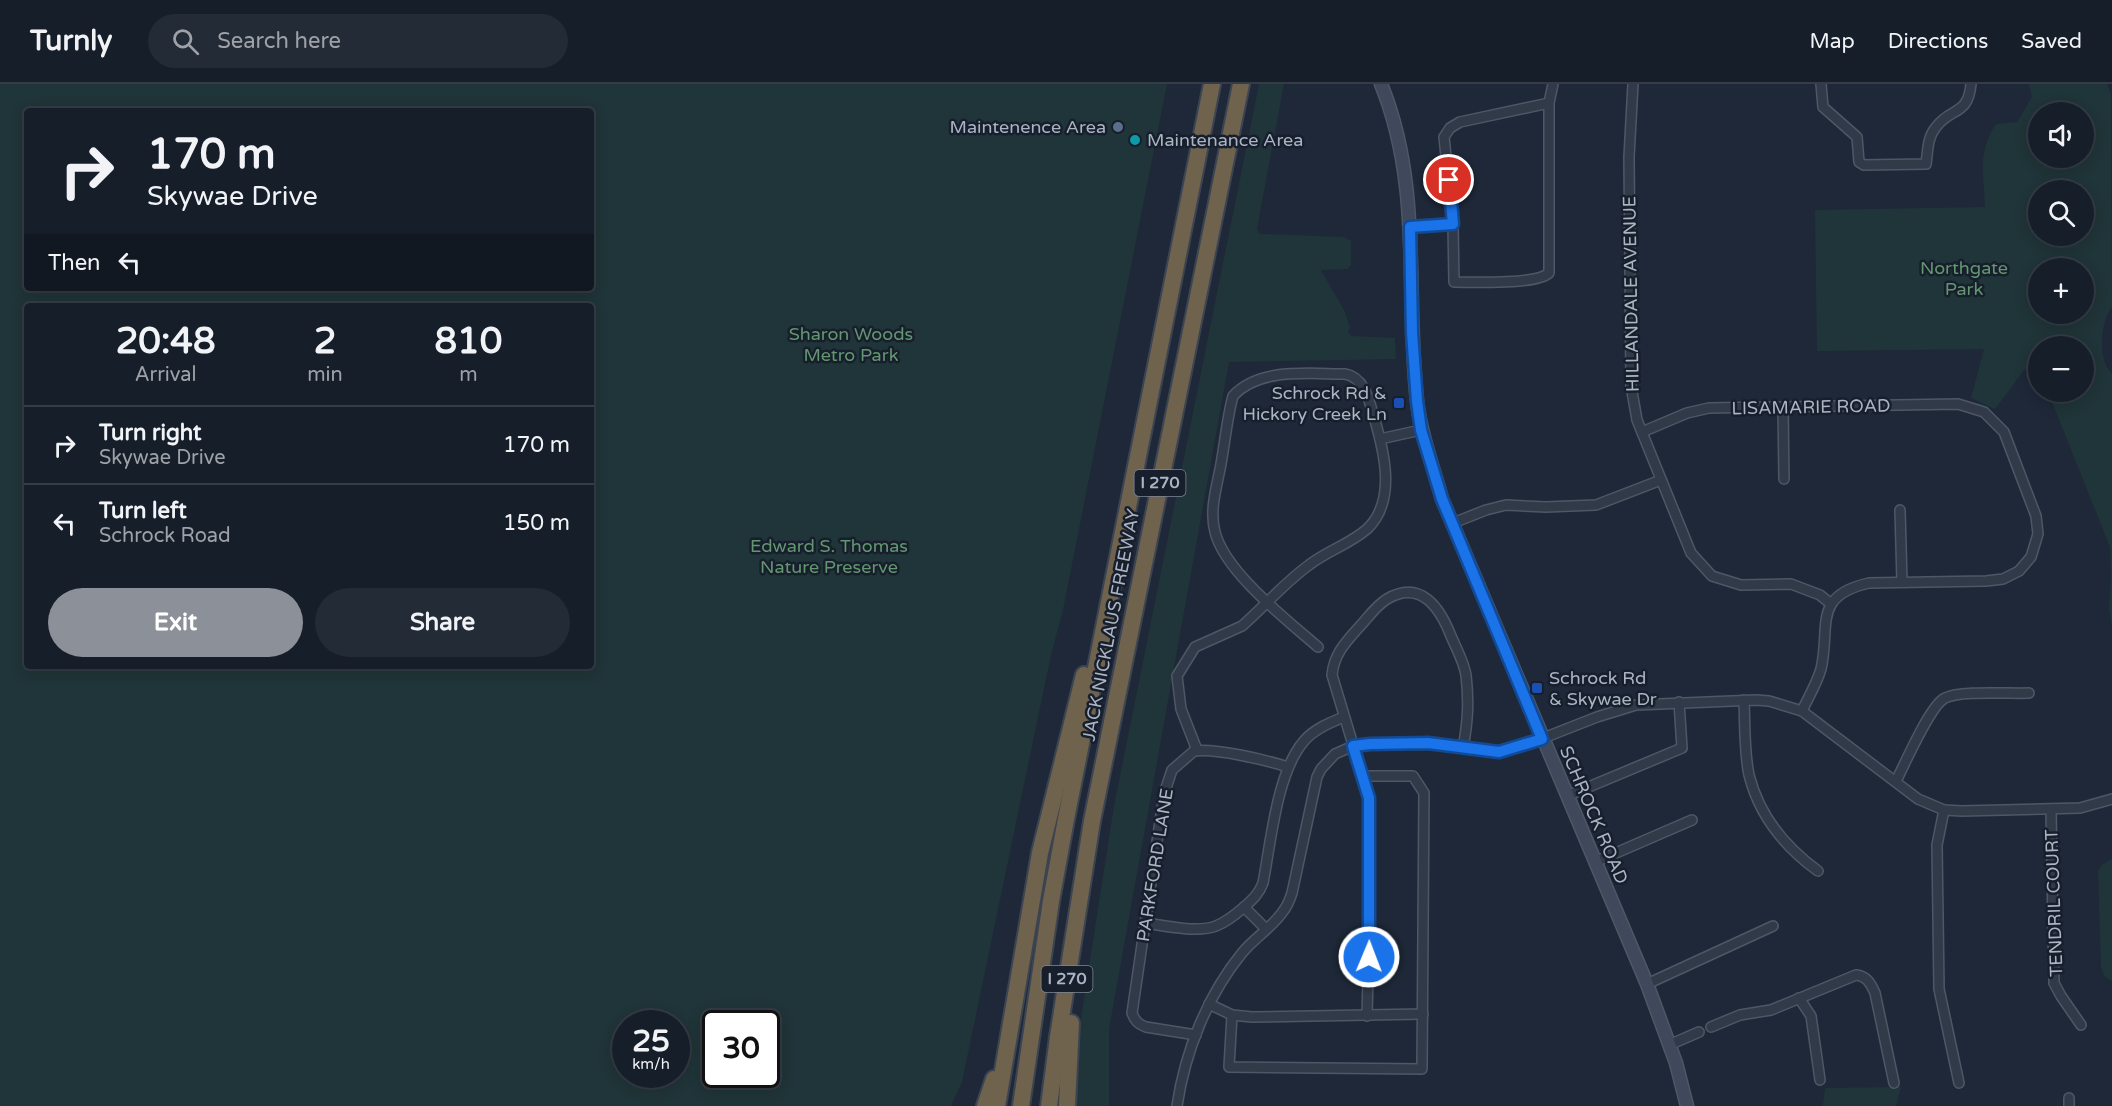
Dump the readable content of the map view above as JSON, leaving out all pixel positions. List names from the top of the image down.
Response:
{
  "streets": {
    "highway": ["I 270", "JACK NICKLAUS FREEWAY"],
    "main road": ["SCHROCK ROAD"],
    "street": [
      "HILLANDALE AVENUE",
      "LISAMARIE ROAD",
      "PARKFORD LANE",
      "TENDRIL COURT"
    ]
  },
  "crossings": [
    ["HILLANDALE AVENUE", "LISAMARIE ROAD"]
  ],
  "parks": ["Northgate Park", "Sharon Woods Metro Park", "Edward S. Thomas Nature Preserve"],
  "places": {
    "other": ["Maintenence Area", "Maintenance Area"],
    "transit": ["Schrock Rd & Hickory Creek Ln", "Schrock Rd & Skywae Dr"]
  },
  "page": {
    "header": "Turnly",
    "search": "Search here",
    "nav": ["Map", "Directions", "Saved"],
    "map_buttons": ["+", "−"],
    "turn": ["170 m", "Skywae Drive"],
    "then": "Then",
    "eta": [
      "20:48",
      "Arrival",
      "2",
      "min",
      "810",
      "m"
    ],
    "list": [
      {
        "name": "Turn right",
        "note": "Skywae Drive",
        "value": "170 m"
      },
      {
        "name": "Turn left",
        "note": "Schrock Road",
        "value": "150 m"
      }
    ],
    "buttons": ["Exit", "Share"],
    "speed": "25 km/h",
    "limit": "30"
  }
}
